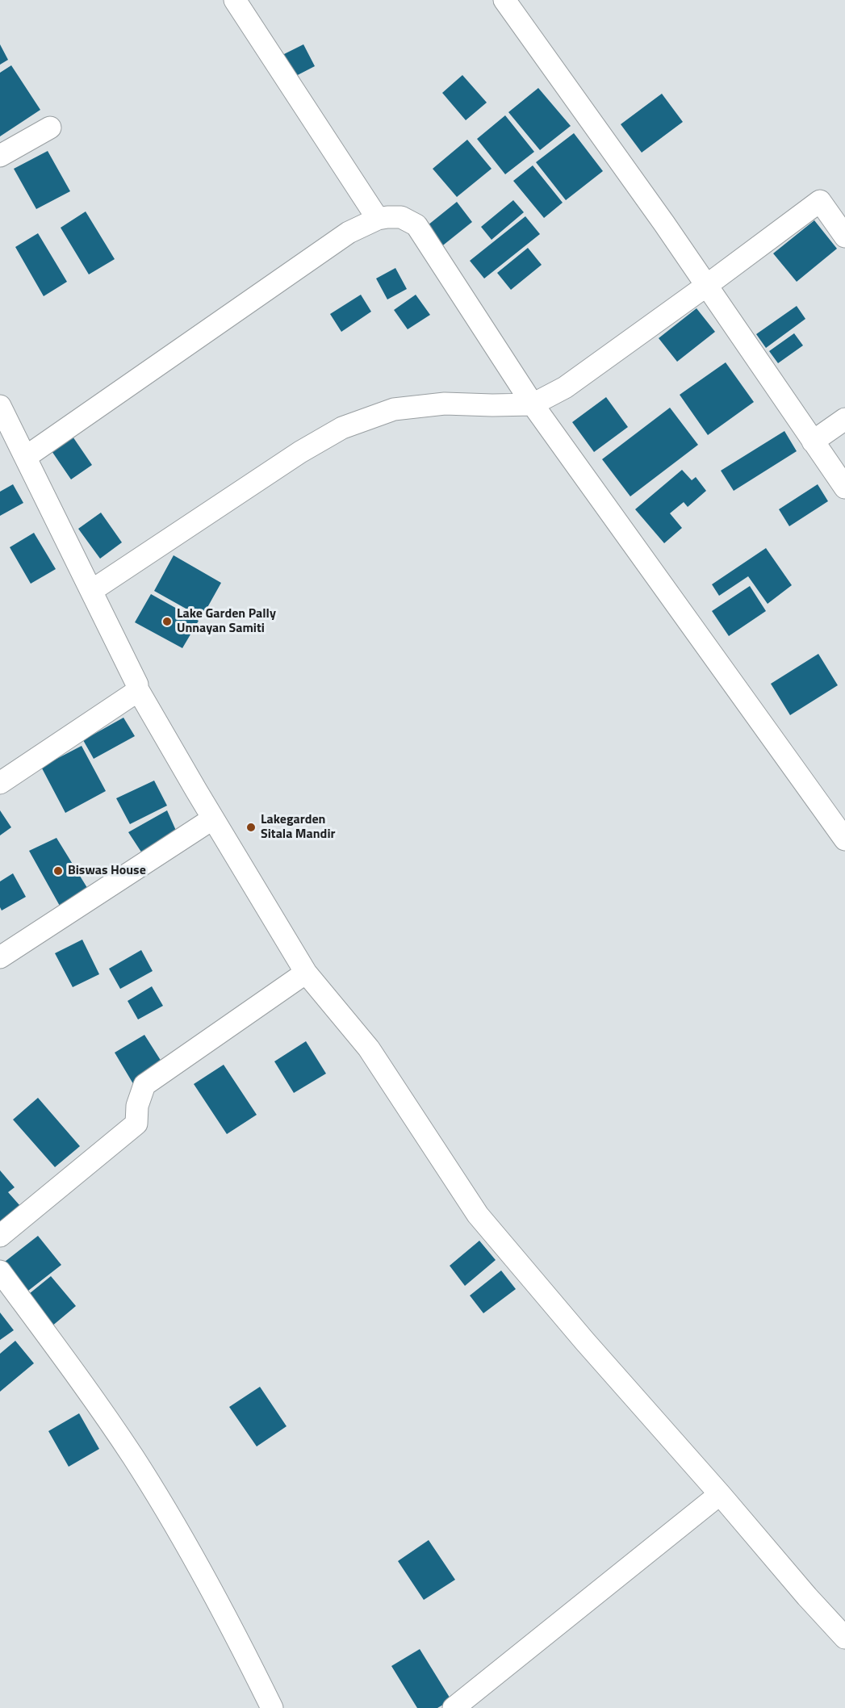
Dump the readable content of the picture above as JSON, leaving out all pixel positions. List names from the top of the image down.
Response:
{
  "places": ["Lake Garden Pally Unnayan Samiti", "Lakegarden Sitala Mandir", "Biswas House"]
}
